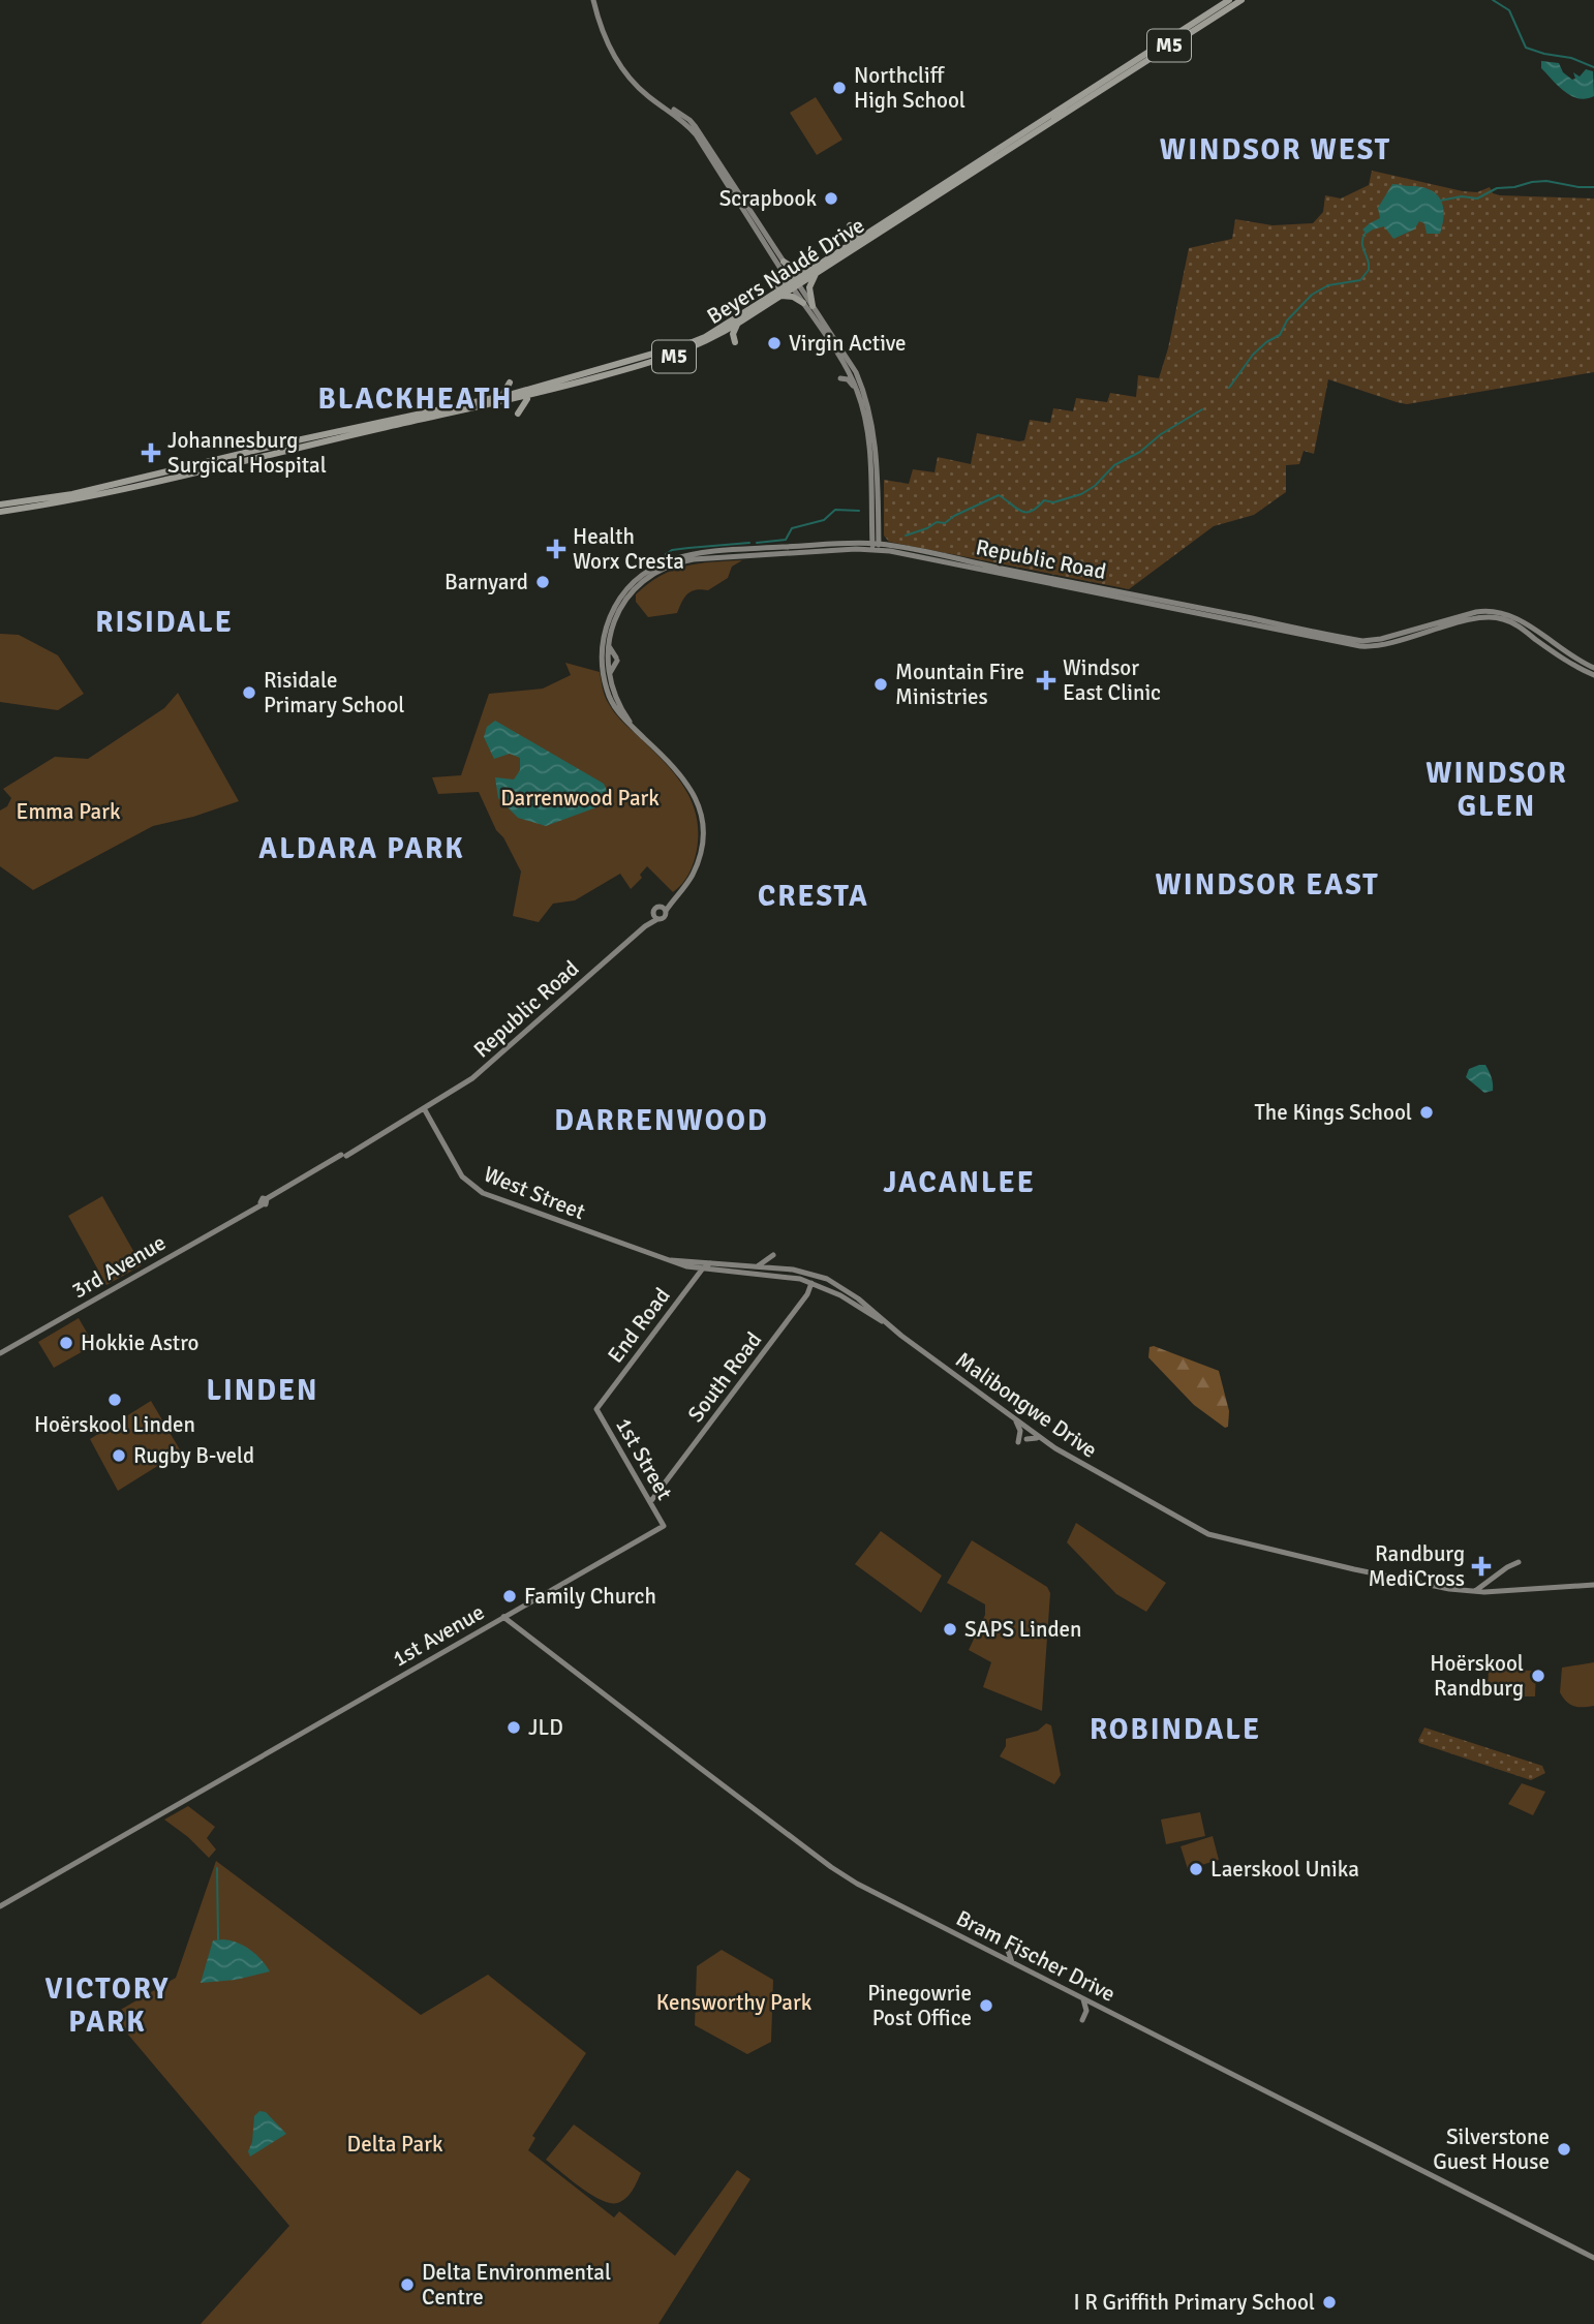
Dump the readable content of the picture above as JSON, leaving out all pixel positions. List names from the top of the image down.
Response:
{
  "streets": {
    "main road": [
      "M5",
      "Beyers Naudé Drive",
      "Republic Road",
      "West Street",
      "3rd Avenue",
      "End Road",
      "South Road",
      "Malibongwe Drive",
      "1st Street",
      "1st Avenue",
      "Bram Fischer Drive"
    ]
  },
  "crossings": [
    ["Republic Road", "West Street"],
    ["Republic Road", "3rd Avenue"],
    ["West Street", "3rd Avenue"],
    ["West Street", "End Road"],
    ["West Street", "Malibongwe Drive"],
    ["End Road", "Malibongwe Drive"],
    ["End Road", "1st Street"],
    ["South Road", "Malibongwe Drive"],
    ["South Road", "1st Street"],
    ["1st Street", "1st Avenue"],
    ["1st Avenue", "Bram Fischer Drive"]
  ],
  "districts": [
    "WINDSOR WEST",
    "BLACKHEATH",
    "RISIDALE",
    "WINDSOR GLEN",
    "ALDARA PARK",
    "WINDSOR EAST",
    "CRESTA",
    "DARRENWOOD",
    "JACANLEE",
    "LINDEN",
    "ROBINDALE",
    "VICTORY PARK"
  ],
  "parks": [
    "Darrenwood Park",
    "Emma Park",
    "Kensworthy Park",
    "Delta Park"
  ],
  "places": {
    "other": [
      "Northcliff High School",
      "Scrapbook",
      "Virgin Active",
      "Barnyard",
      "Mountain Fire Ministries",
      "Risidale Primary School",
      "The Kings School",
      "Hokkie Astro",
      "Hoërskool Linden",
      "Rugby B-veld",
      "Family Church",
      "SAPS Linden",
      "Hoërskool Randburg",
      "JLD",
      "Laerskool Unika",
      "Pinegowrie Post Office",
      "Silverstone Guest House",
      "Delta Environmental Centre",
      "I R Griffith Primary School"
    ],
    "health": [
      "Johannesburg Surgical Hospital",
      "Health Worx Cresta",
      "Windsor East Clinic",
      "Randburg MediCross"
    ]
  }
}
